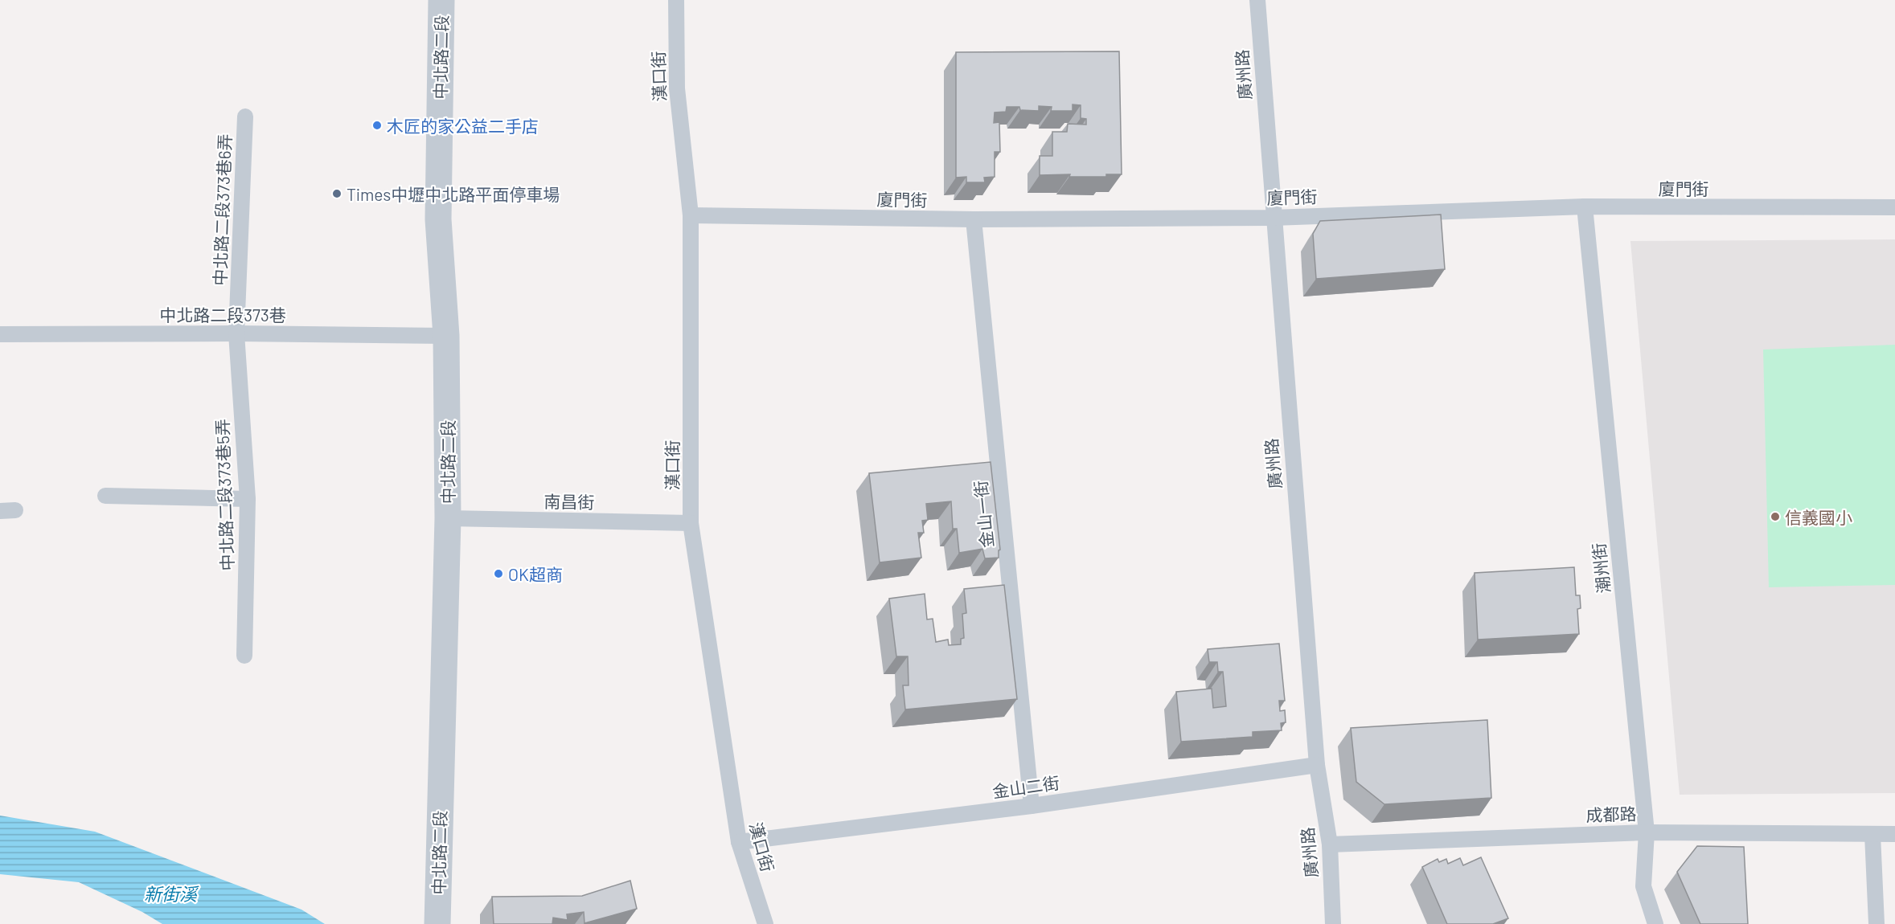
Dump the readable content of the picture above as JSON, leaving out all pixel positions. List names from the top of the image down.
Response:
{
  "streets": {
    "street": ["中北路二段"],
    "lane": [
      "廣州路",
      "漢口街",
      "廈門街",
      "中北路二段373巷6弄",
      "中北路二段373巷",
      "中北路二段373巷5弄",
      "南昌街",
      "金山一街",
      "潮州街",
      "金山二街",
      "成都路"
    ]
  },
  "crossings": [
    ["中北路二段", "中北路二段373巷"],
    ["中北路二段", "南昌街"],
    ["廣州路", "廈門街"],
    ["廣州路", "金山二街"],
    ["廣州路", "成都路"],
    ["漢口街", "廈門街"],
    ["漢口街", "南昌街"],
    ["漢口街", "金山二街"],
    ["廈門街", "金山一街"],
    ["廈門街", "潮州街"],
    ["中北路二段373巷6弄", "中北路二段373巷"],
    ["中北路二段373巷6弄", "中北路二段373巷5弄"],
    ["中北路二段373巷", "中北路二段373巷5弄"],
    ["金山一街", "金山二街"],
    ["潮州街", "成都路"]
  ],
  "water": ["新街溪"],
  "places": [
    "木匠的家公益二手店",
    "Times中壢中北路平面停車場",
    "信義國小",
    "OK超商"
  ]
}
